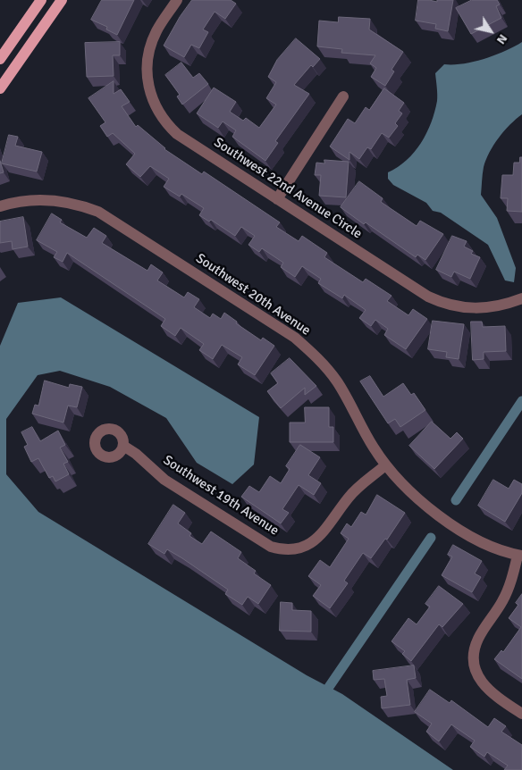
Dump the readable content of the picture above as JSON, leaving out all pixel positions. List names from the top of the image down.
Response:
{
  "streets": {
    "street": ["Southwest 22nd Avenue Circle", "Southwest 20th Avenue", "Southwest 19th Avenue"]
  },
  "crossings": [
    ["Southwest 20th Avenue", "Southwest 19th Avenue"]
  ],
  "north": "bottom right"
}
